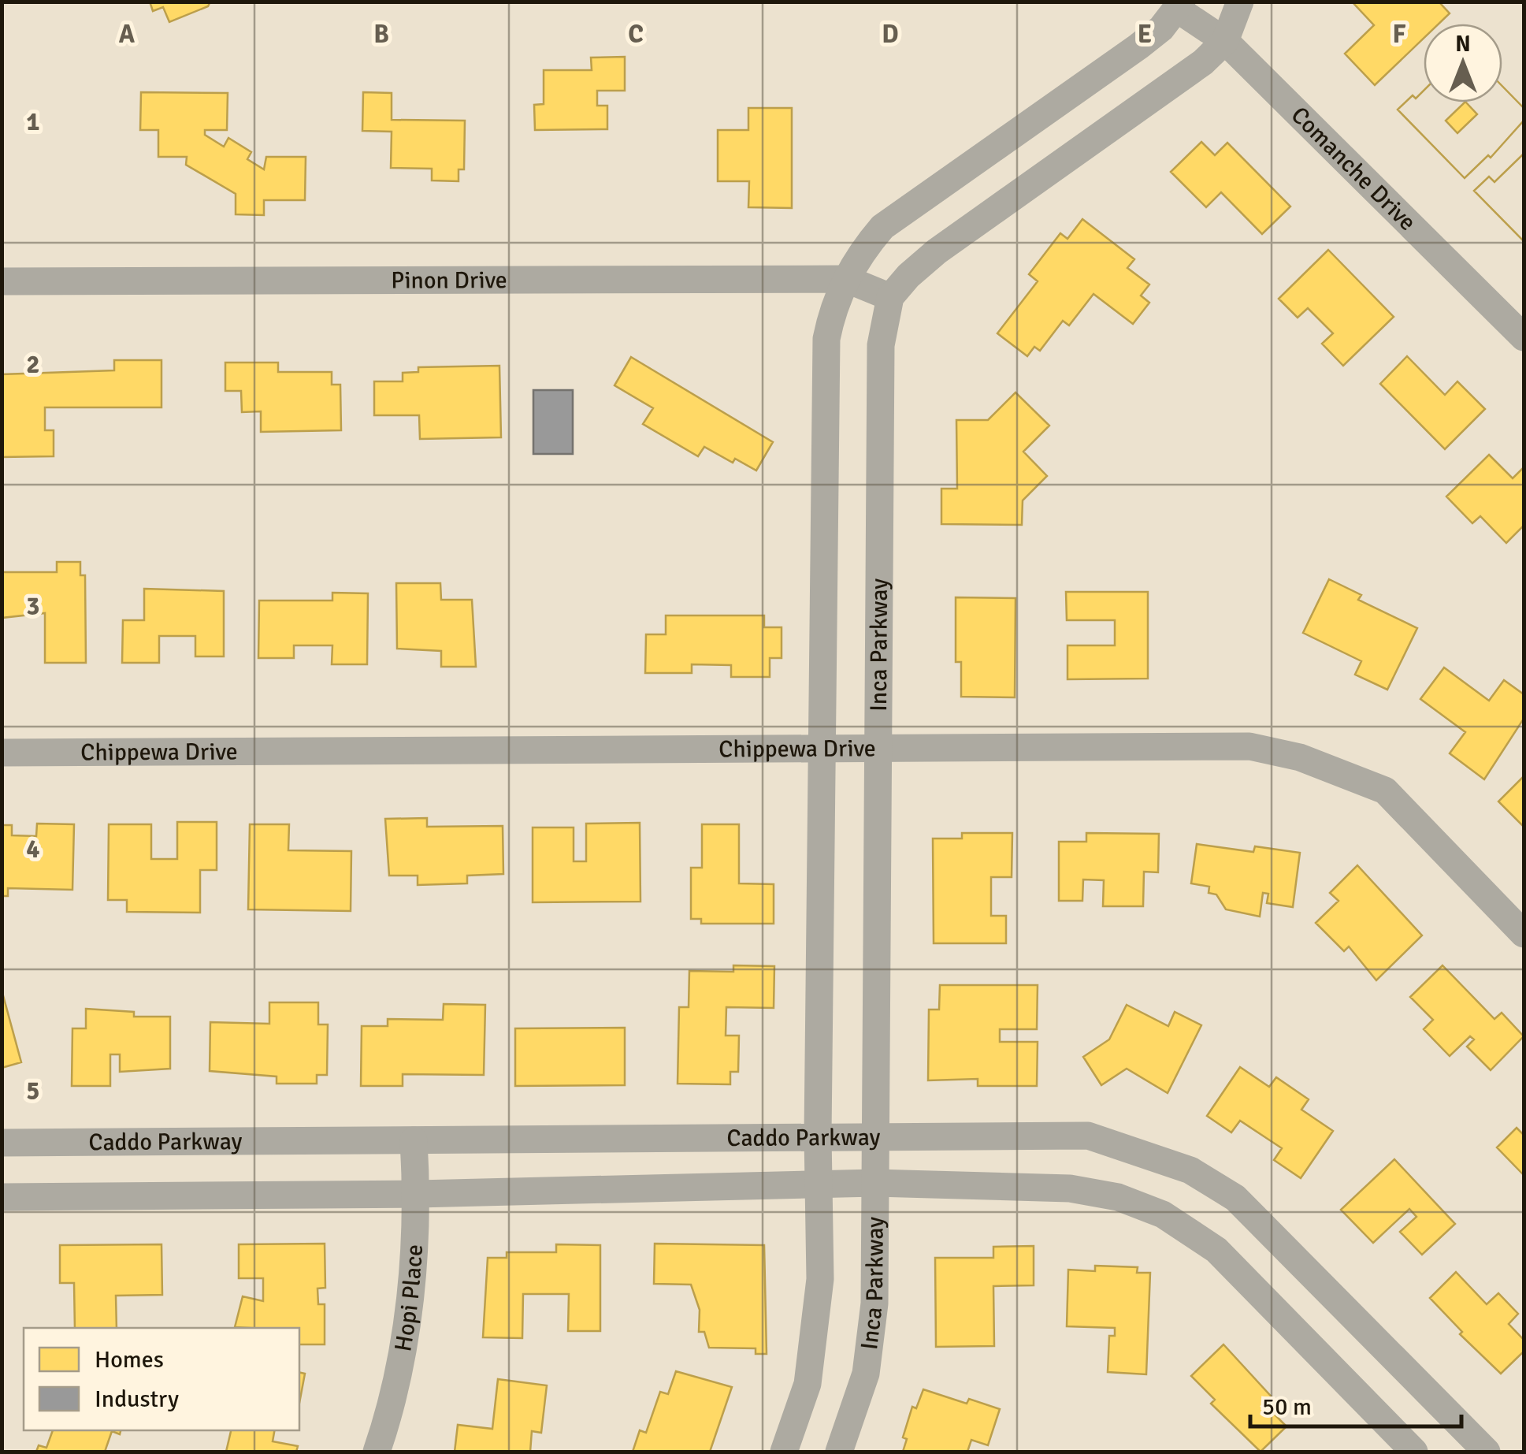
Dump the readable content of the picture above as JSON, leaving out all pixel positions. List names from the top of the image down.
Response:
{
  "streets": {
    "street": [
      "Comanche Drive",
      "Pinon Drive",
      "Inca Parkway",
      "Chippewa Drive",
      "Caddo Parkway",
      "Hopi Place"
    ]
  },
  "crossings": [
    ["Pinon Drive", "Inca Parkway"],
    ["Inca Parkway", "Chippewa Drive"],
    ["Inca Parkway", "Caddo Parkway"],
    ["Caddo Parkway", "Hopi Place"]
  ],
  "legend": ["Homes", "Industry"],
  "scale_bar": "50 m",
  "north": "top",
  "grid": {
    "columns": [
      "A",
      "B",
      "C",
      "D",
      "E",
      "F"
    ],
    "rows": [
      "1",
      "2",
      "3",
      "4",
      "5"
    ]
  }
}
